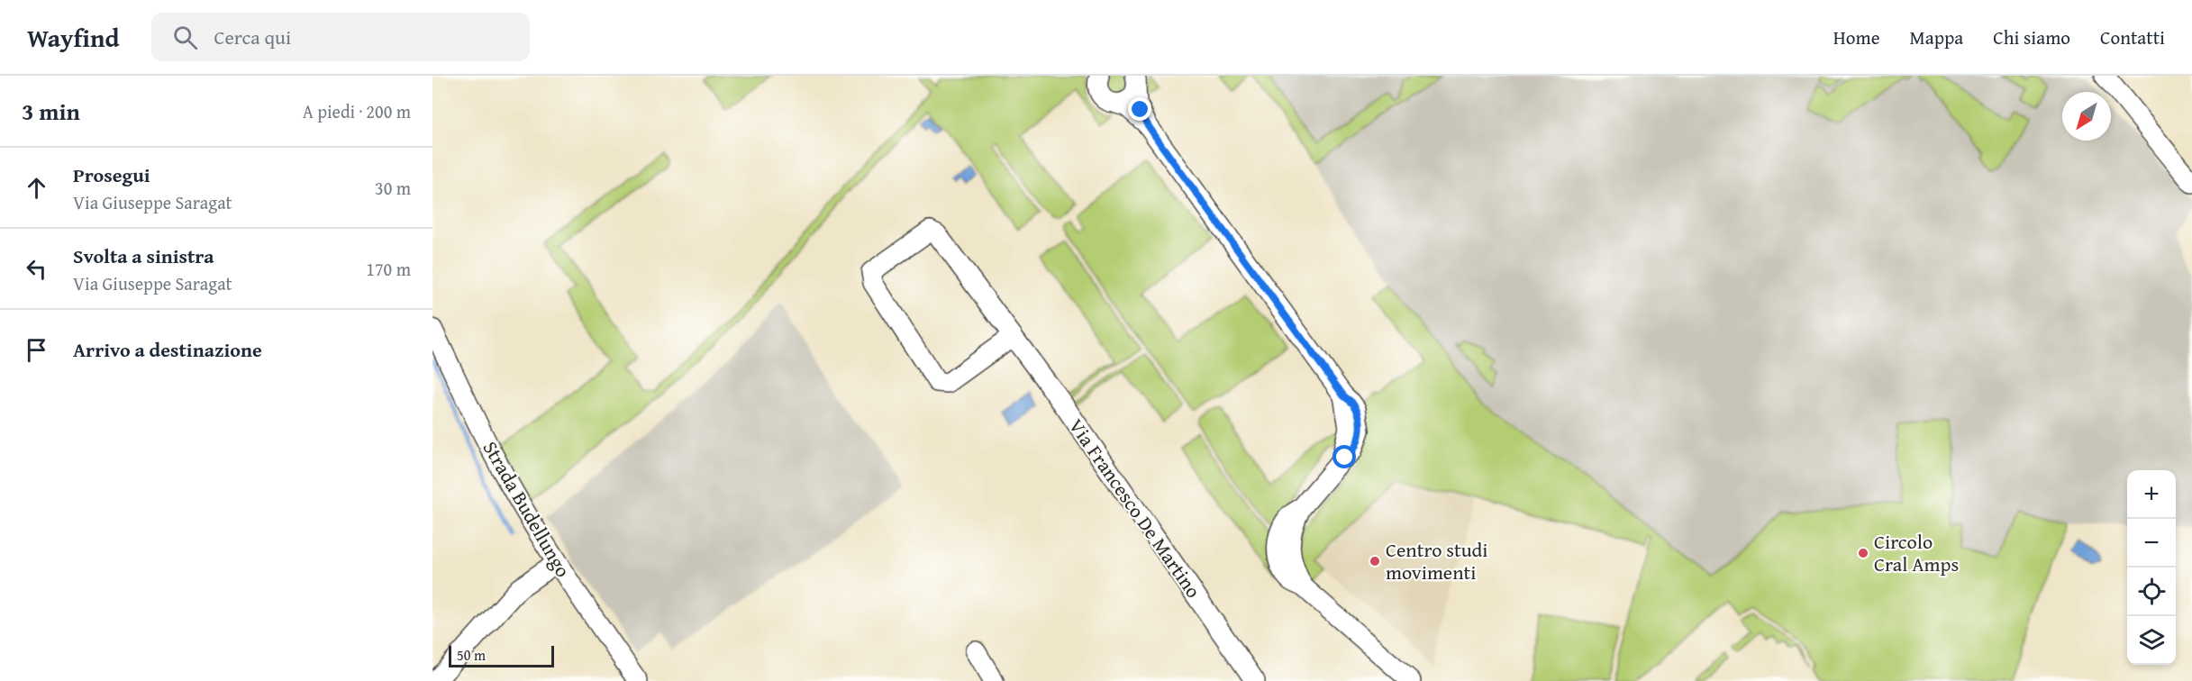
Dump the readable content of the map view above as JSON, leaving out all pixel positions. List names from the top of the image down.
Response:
{
  "streets": {
    "street": ["Via Francesco De Martino", "Strada Budellungo"]
  },
  "places": ["Circolo Cral Amps", "Centro studi movimenti"],
  "scale_bar": "50 m",
  "north": "bottom left",
  "page": {
    "header": "Wayfind",
    "search": "Cerca qui",
    "nav": [
      "Home",
      "Mappa",
      "Chi siamo",
      "Contatti"
    ],
    "heading": ["3 min", "A piedi · 200 m"],
    "list": [
      ["Prosegui", "Via Giuseppe Saragat", "30 m"],
      ["Svolta a sinistra", "Via Giuseppe Saragat", "170 m"],
      "Arrivo a destinazione"
    ],
    "map_buttons": ["+", "−"],
    "scale": "50 m"
  }
}
